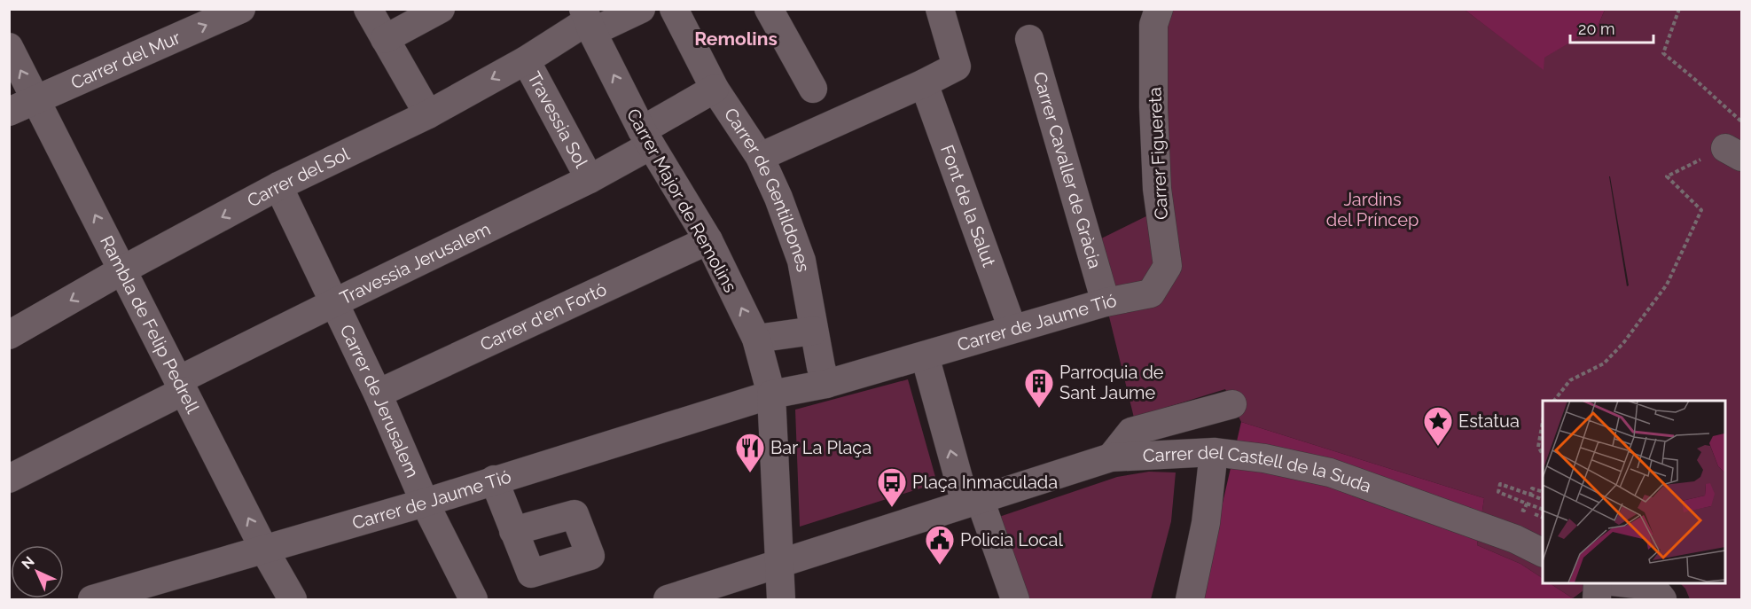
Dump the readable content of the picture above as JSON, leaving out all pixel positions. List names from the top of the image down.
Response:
{
  "streets": {
    "street": [
      "Carrer del Mur",
      "Travessia Sol",
      "Carrer Figuereta",
      "Carrer Cavaller de Gràcia",
      "Carrer del Sol",
      "Carrer de Gentildones",
      "Carrer Major de Remolins",
      "Font de la Salut",
      "Travessia Jerusalem",
      "Carrer d'en Fortó",
      "Rambla de Felip Pedrell",
      "Carrer de Jaume Tió",
      "Carrer de Jerusalem",
      "Carrer del Castell de la Suda"
    ]
  },
  "crossings": [
    ["Carrer del Mur", "Rambla de Felip Pedrell"],
    ["Travessia Sol", "Carrer del Sol"],
    ["Travessia Sol", "Travessia Jerusalem"],
    ["Carrer Figuereta", "Carrer de Jaume Tió"],
    ["Carrer Cavaller de Gràcia", "Carrer de Jaume Tió"],
    ["Carrer del Sol", "Carrer Major de Remolins"],
    ["Carrer del Sol", "Rambla de Felip Pedrell"],
    ["Carrer del Sol", "Carrer de Jerusalem"],
    ["Carrer de Gentildones", "Travessia Jerusalem"],
    ["Carrer de Gentildones", "Carrer de Jaume Tió"],
    ["Carrer Major de Remolins", "Travessia Jerusalem"],
    ["Carrer Major de Remolins", "Carrer d'en Fortó"],
    ["Carrer Major de Remolins", "Carrer de Jaume Tió"],
    ["Carrer Major de Remolins", "Carrer del Castell de la Suda"],
    ["Font de la Salut", "Carrer de Jaume Tió"],
    ["Travessia Jerusalem", "Rambla de Felip Pedrell"],
    ["Travessia Jerusalem", "Carrer de Jerusalem"],
    ["Carrer d'en Fortó", "Carrer de Jerusalem"],
    ["Rambla de Felip Pedrell", "Carrer de Jaume Tió"],
    ["Carrer de Jaume Tió", "Carrer de Jerusalem"]
  ],
  "one_way": [
    "Carrer del Mur",
    "Carrer del Sol",
    "Carrer Major de Remolins",
    "Rambla de Felip Pedrell"
  ],
  "districts": ["Remolins"],
  "parks": ["Jardins del Príncep"],
  "places": {
    "building": ["Parroquia de Sant Jaume"],
    "place": ["Estatua"],
    "restaurant": ["Bar La Plaça"],
    "bus stop": ["Plaça Inmaculada"],
    "public building": ["Policia Local"]
  },
  "scale_bar": "20 m",
  "north": "top left"
}
